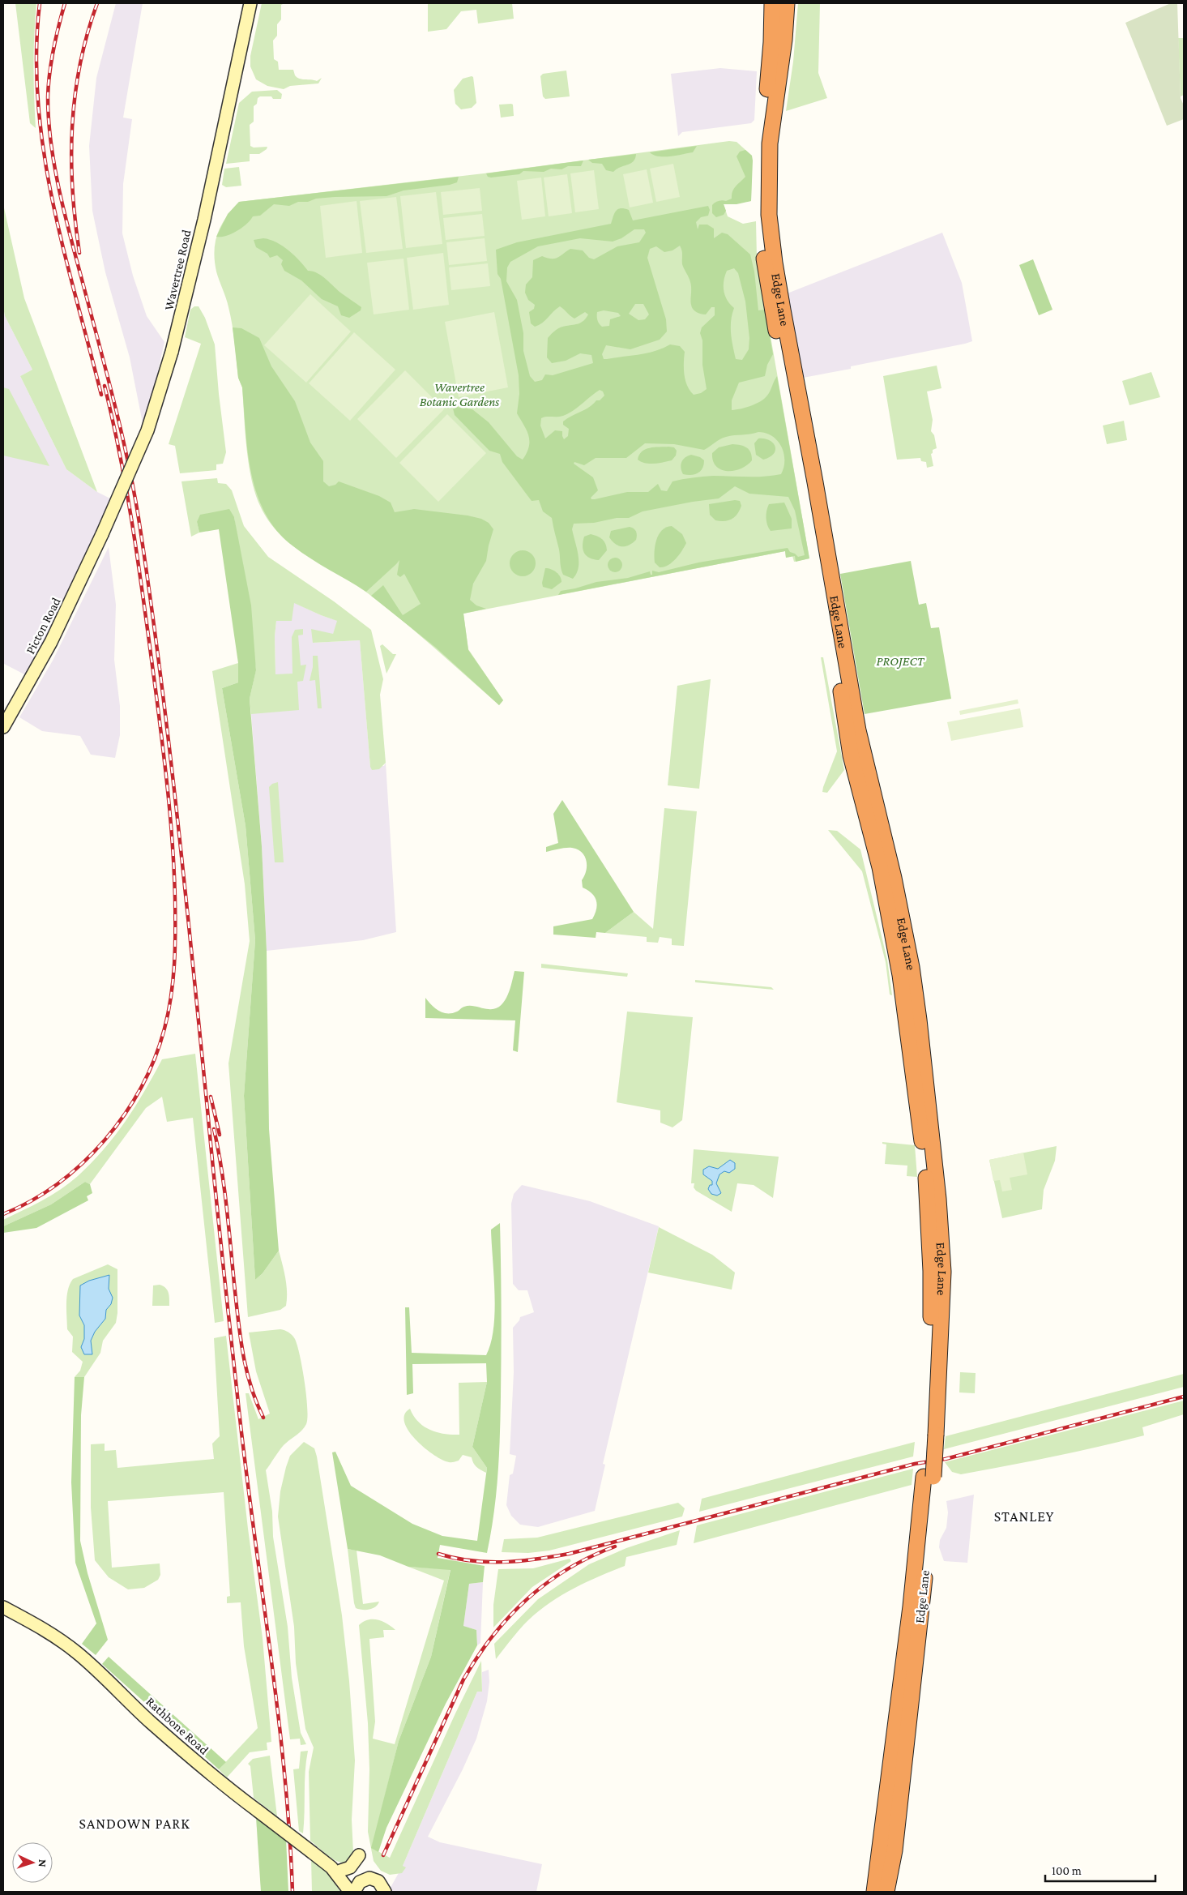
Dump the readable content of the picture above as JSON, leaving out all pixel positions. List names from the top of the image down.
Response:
{
  "streets": {
    "highway": ["Edge Lane"],
    "main road": ["Wavertree Road", "Picton Road", "Rathbone Road"]
  },
  "crossings": [
    ["Wavertree Road", "Picton Road"]
  ],
  "districts": ["STANLEY", "SANDOWN PARK"],
  "parks": ["Wavertree Botanic Gardens", "PROJECT"],
  "scale_bar": "100 m",
  "north": "right"
}
